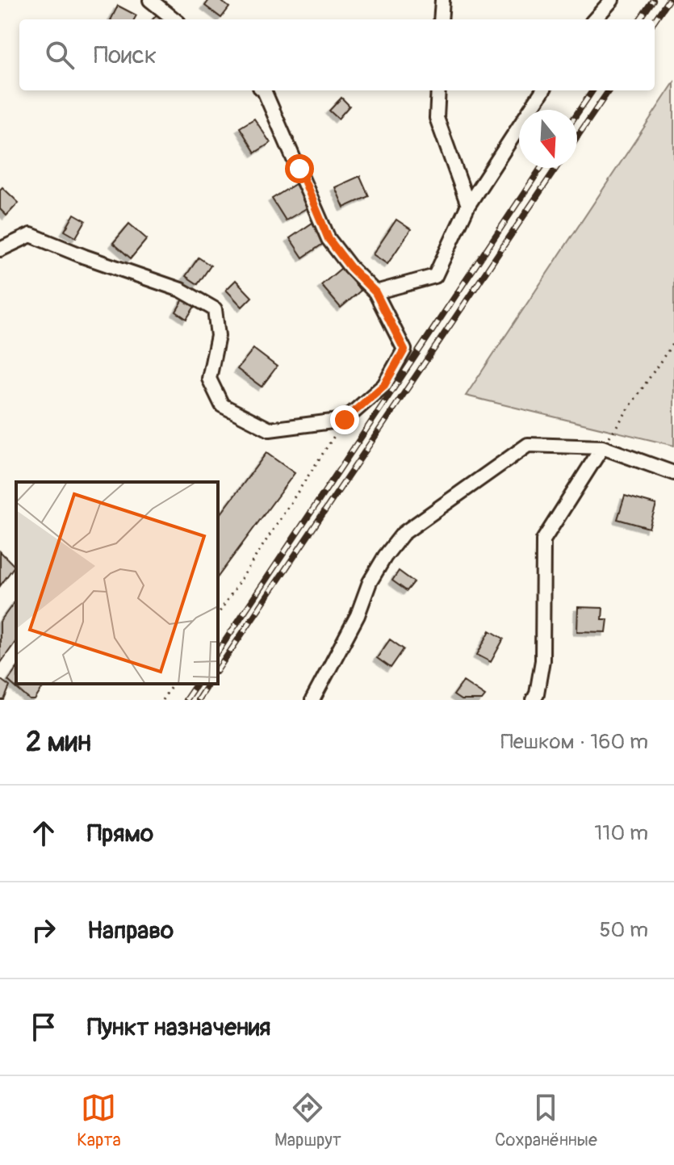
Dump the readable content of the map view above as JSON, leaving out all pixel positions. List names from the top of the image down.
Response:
{
  "north": "bottom",
  "page": {
    "search": "Поиск",
    "heading": ["2 мин", "Пешком · 160 m"],
    "list": [
      ["Прямо", "110 m"],
      ["Направо", "50 m"],
      "Пункт назначения"
    ],
    "nav": ["Карта", "Маршрут", "Сохранённые"]
  }
}
